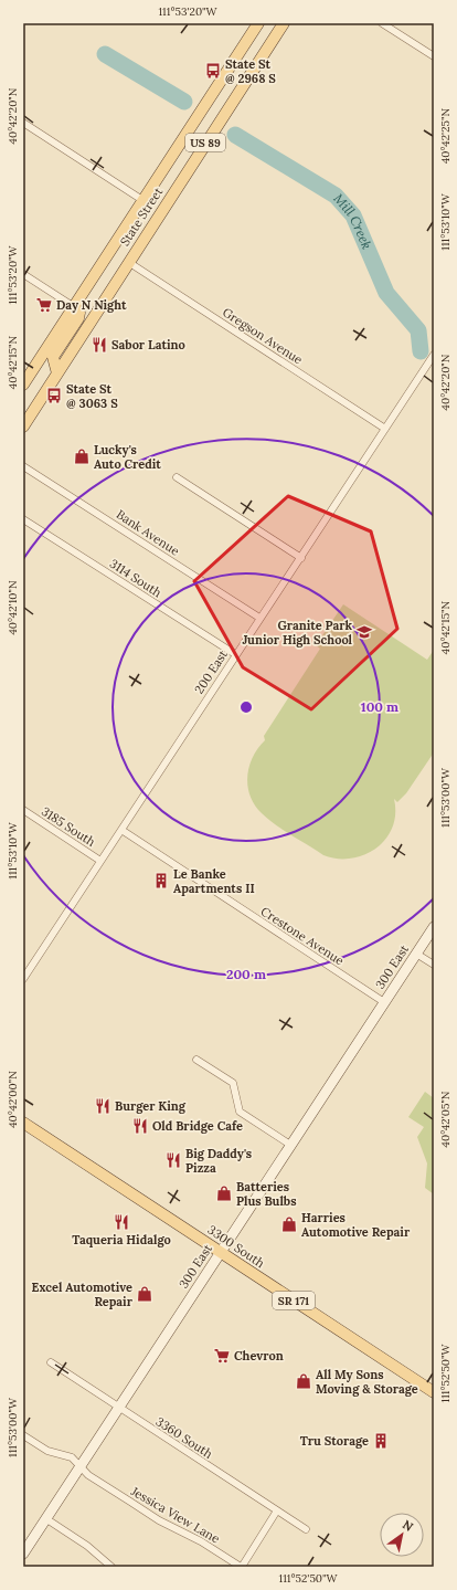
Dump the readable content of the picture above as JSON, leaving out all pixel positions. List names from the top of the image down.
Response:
{
  "streets": {
    "main road": [
      "US 89",
      "State Street",
      "3300 South",
      "SR 171"
    ],
    "street": [
      "Gregson Avenue",
      "Bank Avenue",
      "3114 South",
      "200 East",
      "3185 South",
      "Crestone Avenue",
      "300 East",
      "3360 South",
      "Jessica View Lane"
    ]
  },
  "crossings": [
    ["State Street", "Gregson Avenue"],
    ["Gregson Avenue", "200 East"],
    ["Bank Avenue", "200 East"],
    ["3114 South", "200 East"],
    ["200 East", "3185 South"],
    ["200 East", "Crestone Avenue"],
    ["Crestone Avenue", "300 East"],
    ["300 East", "3300 South"],
    ["300 East", "3360 South"],
    ["300 East", "Jessica View Lane"]
  ],
  "water": ["Mill Creek"],
  "places": {
    "bus stop": ["State St @ 2968 S", "State St @ 3063 S"],
    "supermarket": ["Day N Night", "Chevron"],
    "restaurant": [
      "Sabor Latino",
      "Burger King",
      "Old Bridge Cafe",
      "Big Daddy's Pizza",
      "Taqueria Hidalgo"
    ],
    "shop": [
      "Lucky's Auto Credit",
      "Batteries Plus Bulbs",
      "Harries Automotive Repair",
      "Excel Automotive Repair",
      "All My Sons Moving & Storage"
    ],
    "school or university": ["Granite Park Junior High School"],
    "building": ["Le Banke Apartments II", "Tru Storage"]
  },
  "north": "top right",
  "coordinates": [
    "111°53'20\"W",
    "40°42'20\"N",
    "40°42'25\"N",
    "111°53'10\"W",
    "40°42'15\"N",
    "40°42'10\"N",
    "111°53'00\"W",
    "40°42'00\"N",
    "40°42'05\"N",
    "111°52'50\"W"
  ],
  "rings": ["100 m", "200 m"]
}
